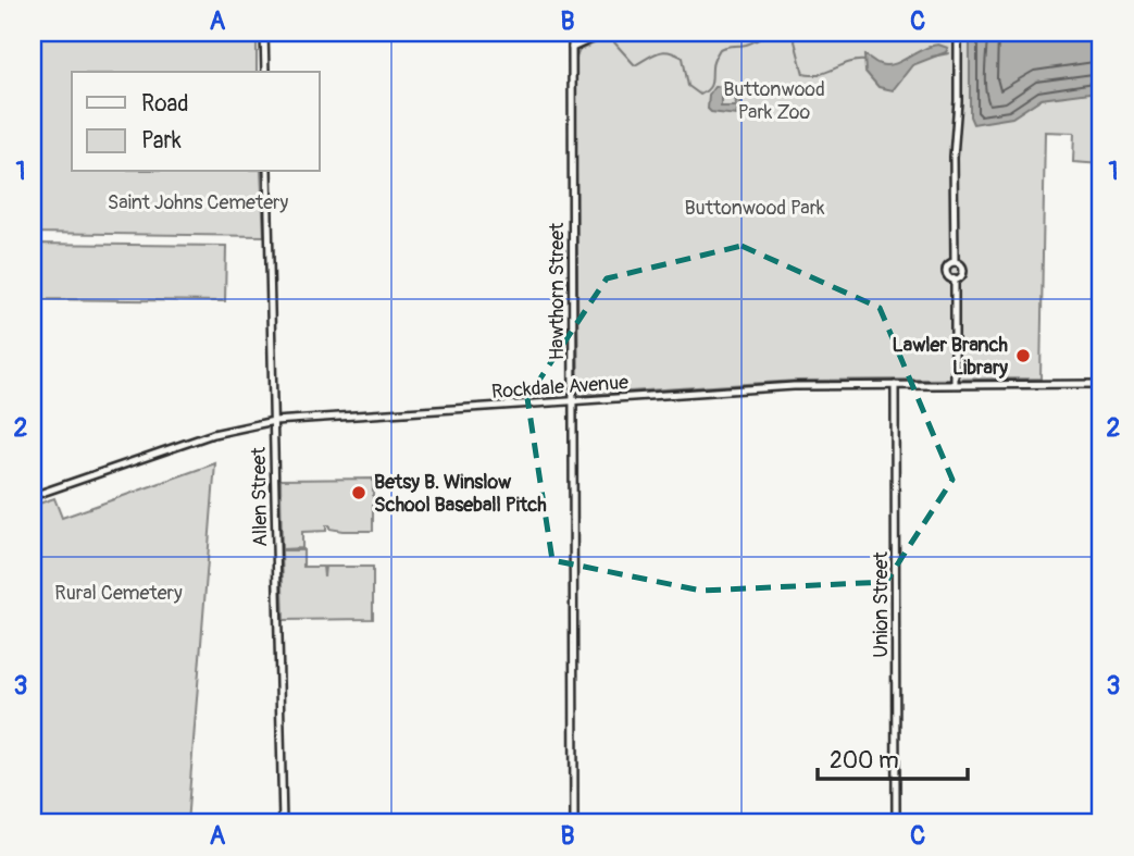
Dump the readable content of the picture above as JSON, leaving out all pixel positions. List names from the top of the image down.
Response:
{
  "streets": {
    "main road": [
      "Hawthorn Street",
      "Rockdale Avenue",
      "Allen Street",
      "Union Street"
    ]
  },
  "crossings": [
    ["Hawthorn Street", "Rockdale Avenue"],
    ["Rockdale Avenue", "Allen Street"],
    ["Rockdale Avenue", "Union Street"]
  ],
  "parks": [
    "Buttonwood Park Zoo",
    "Saint Johns Cemetery",
    "Buttonwood Park",
    "Rural Cemetery"
  ],
  "places": ["Lawler Branch Library", "Betsy B. Winslow School Baseball Pitch"],
  "legend": ["Road", "Park"],
  "scale_bar": "200 m",
  "grid": {
    "columns": ["A", "B", "C"],
    "rows": ["1", "2", "3"]
  }
}
